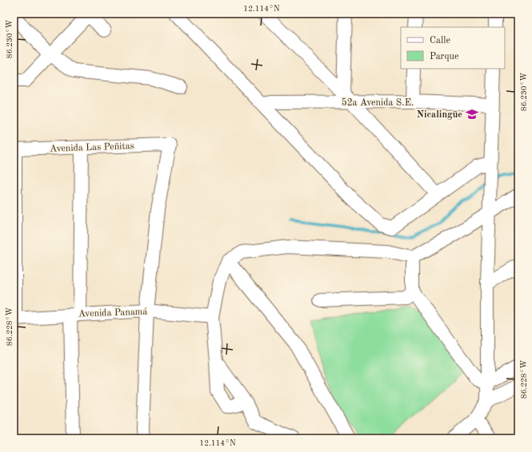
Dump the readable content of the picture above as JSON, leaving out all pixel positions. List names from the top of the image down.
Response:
{
  "streets": {
    "street": ["52a Avenida S.E.", "Avenida Las Peñitas", "Avenida Panamá"]
  },
  "crossings": [
    ["Avenida Las Peñitas", "Avenida Panamá"]
  ],
  "places": {
    "school or university": ["Nicalingüe"]
  },
  "legend": ["Calle", "Parque"],
  "coordinates": ["12.114°N", "86.230°W", "86.228°W"]
}
